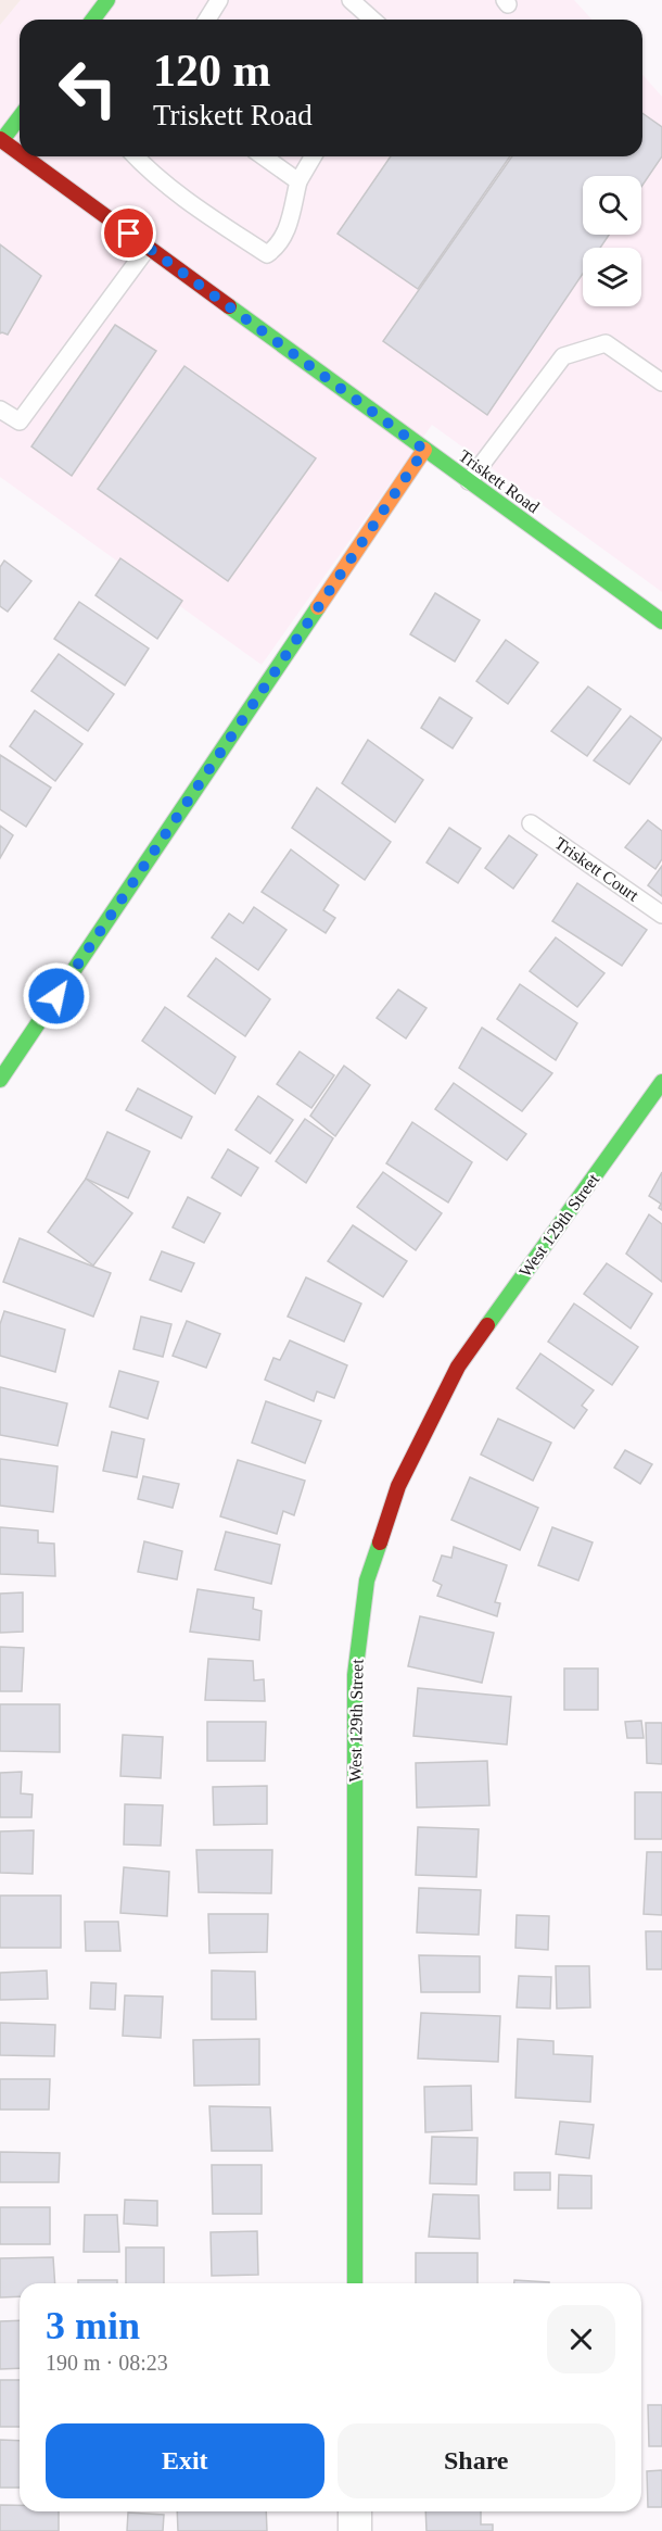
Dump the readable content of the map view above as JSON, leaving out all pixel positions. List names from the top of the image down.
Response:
{
  "streets": {
    "street": ["Triskett Road", "West 129th Street"],
    "lane": ["Triskett Court"]
  },
  "page": {
    "turn": ["120 m", "Triskett Road"],
    "heading": ["3 min", "190 m · 08:23"],
    "buttons": ["Exit", "Share"]
  }
}
